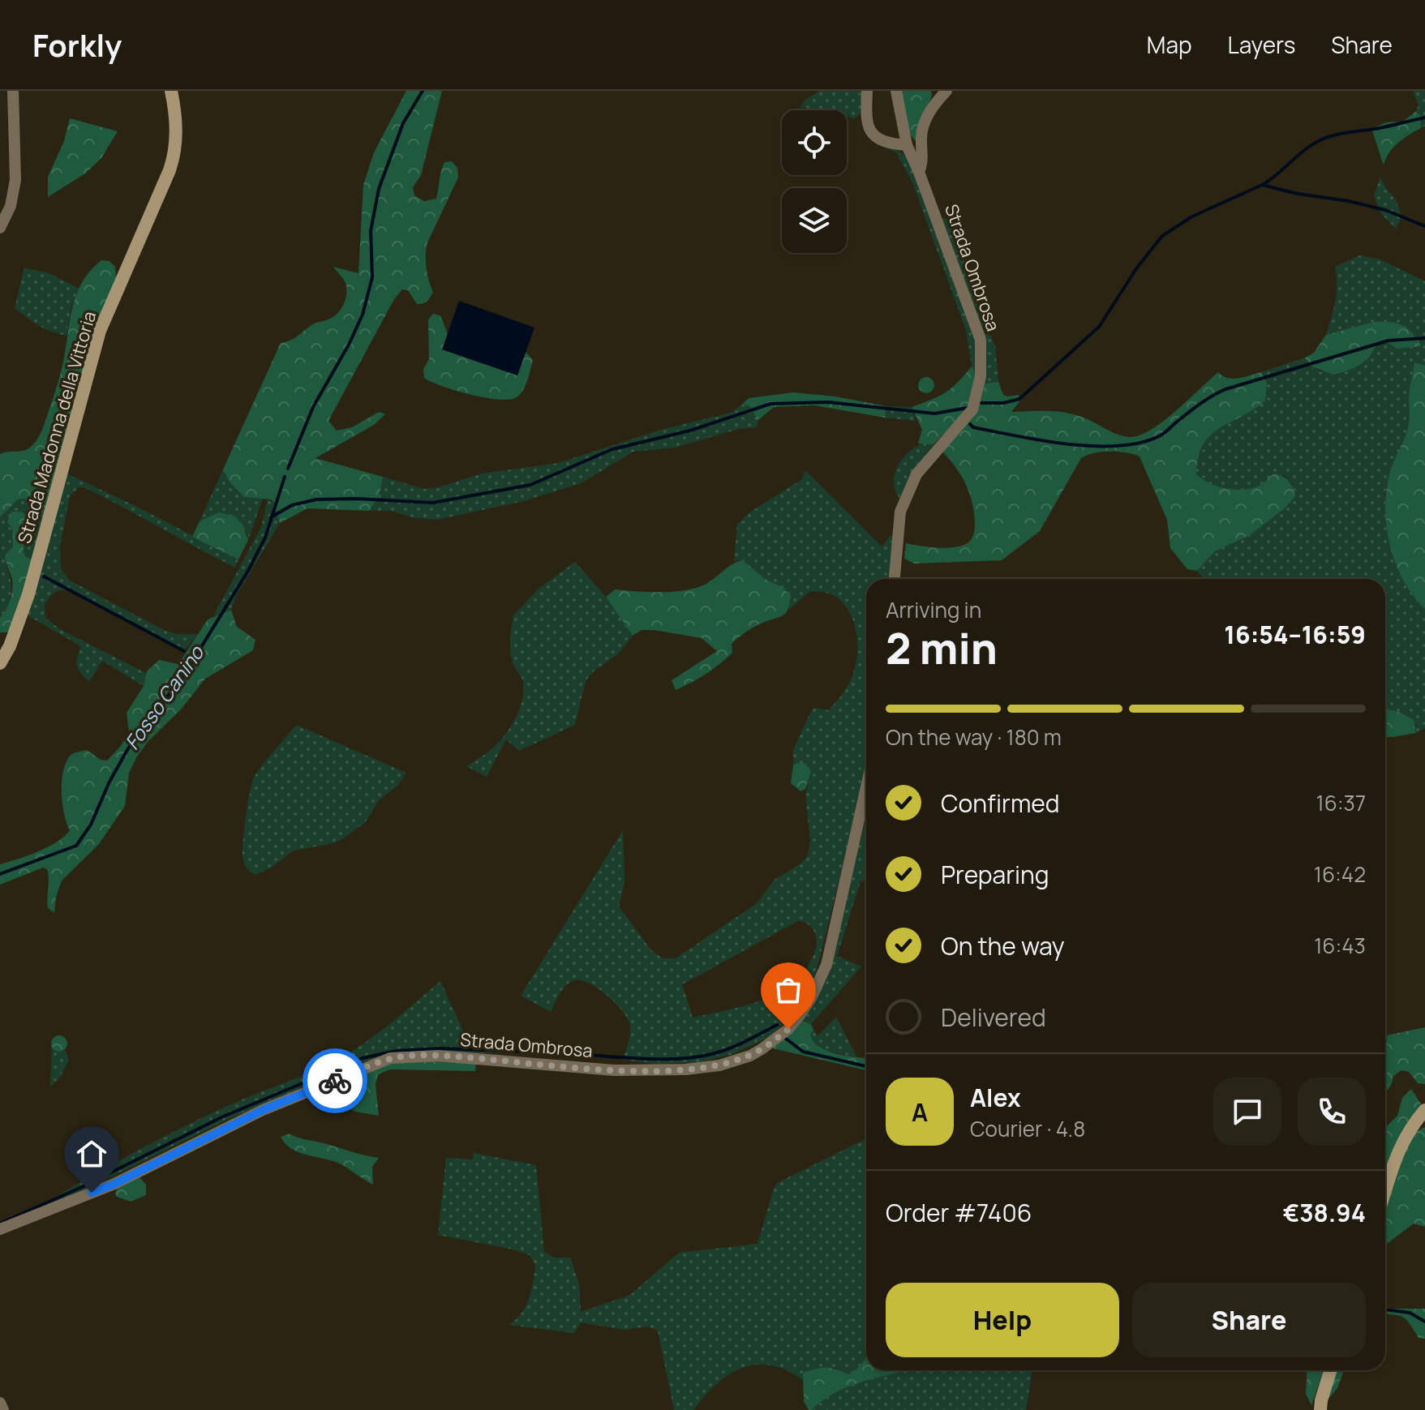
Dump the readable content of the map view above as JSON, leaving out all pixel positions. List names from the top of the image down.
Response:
{
  "streets": {
    "street": ["Strada Ombrosa", "Strada Madonna della Vittoria"]
  },
  "water": ["Fosso Canino"],
  "page": {
    "header": "Forkly",
    "nav": ["Map", "Layers", "Share"],
    "heading": ["2 min", "Arriving in", "16:54–16:59"],
    "panel": [
      "Alex",
      "Courier · 4.8",
      "Order #7406",
      "€38.94"
    ],
    "bar": "On the way · 180 m",
    "list": [
      ["Confirmed", "16:37"],
      ["Preparing", "16:42"],
      ["On the way", "16:43"],
      "Delivered"
    ],
    "round": "A",
    "buttons": ["Help", "Share"]
  }
}
